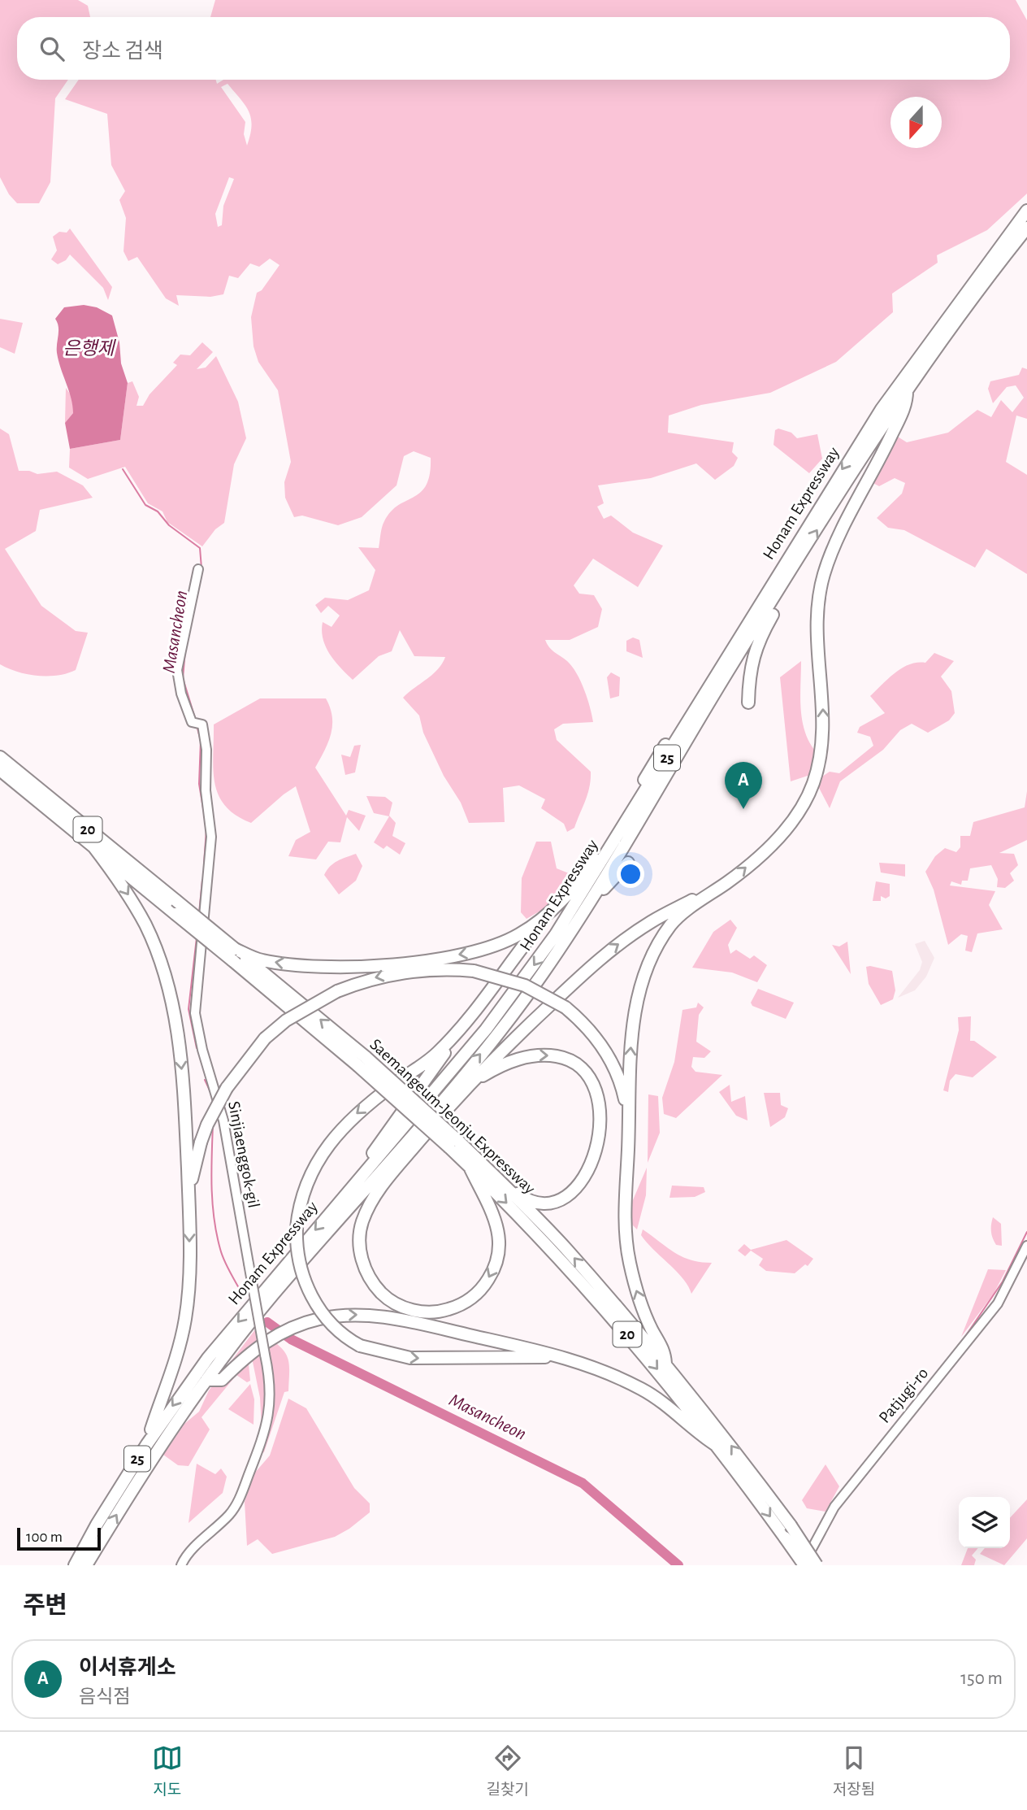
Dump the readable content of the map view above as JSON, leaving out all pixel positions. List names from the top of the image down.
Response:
{
  "streets": {
    "highway": [
      "Honam Expressway",
      "25",
      "20",
      "Saemangeum-Jeonju Expressway"
    ],
    "street": ["Sinjiaenggok-gil", "Patjugi-ro"]
  },
  "crossings": [
    ["Saemangeum-Jeonju Expressway", "Patjugi-ro"]
  ],
  "water": ["은행제", "Masancheon"],
  "scale_bar": "100 m",
  "north": "bottom",
  "page": {
    "search": "장소 검색",
    "pins": "A",
    "scale": "100 m",
    "heading": "주변",
    "list": [
      {
        "mark": "A",
        "name": "이서휴게소",
        "note": "음식점",
        "value": "150 m"
      }
    ],
    "nav": ["지도", "길찾기", "저장됨"]
  }
}
